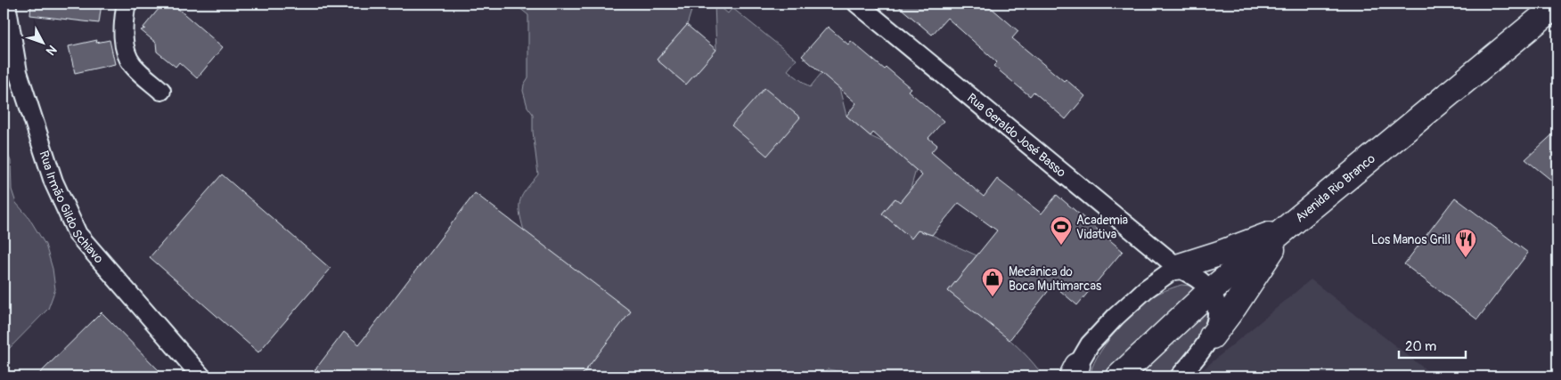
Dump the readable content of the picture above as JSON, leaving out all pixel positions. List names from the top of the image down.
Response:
{
  "streets": {
    "main road": ["Avenida Rio Branco"],
    "street": ["Rua Geraldo José Basso", "Rua Irmão Gildo Schiavo"]
  },
  "crossings": [
    ["Rua Geraldo José Basso", "Avenida Rio Branco"]
  ],
  "places": {
    "sports": ["Academia Vidativa"],
    "restaurant": ["Los Manos Grill"],
    "shop": ["Mecânica do Boca Multimarcas"]
  },
  "scale_bar": "20 m",
  "north": "bottom right"
}
